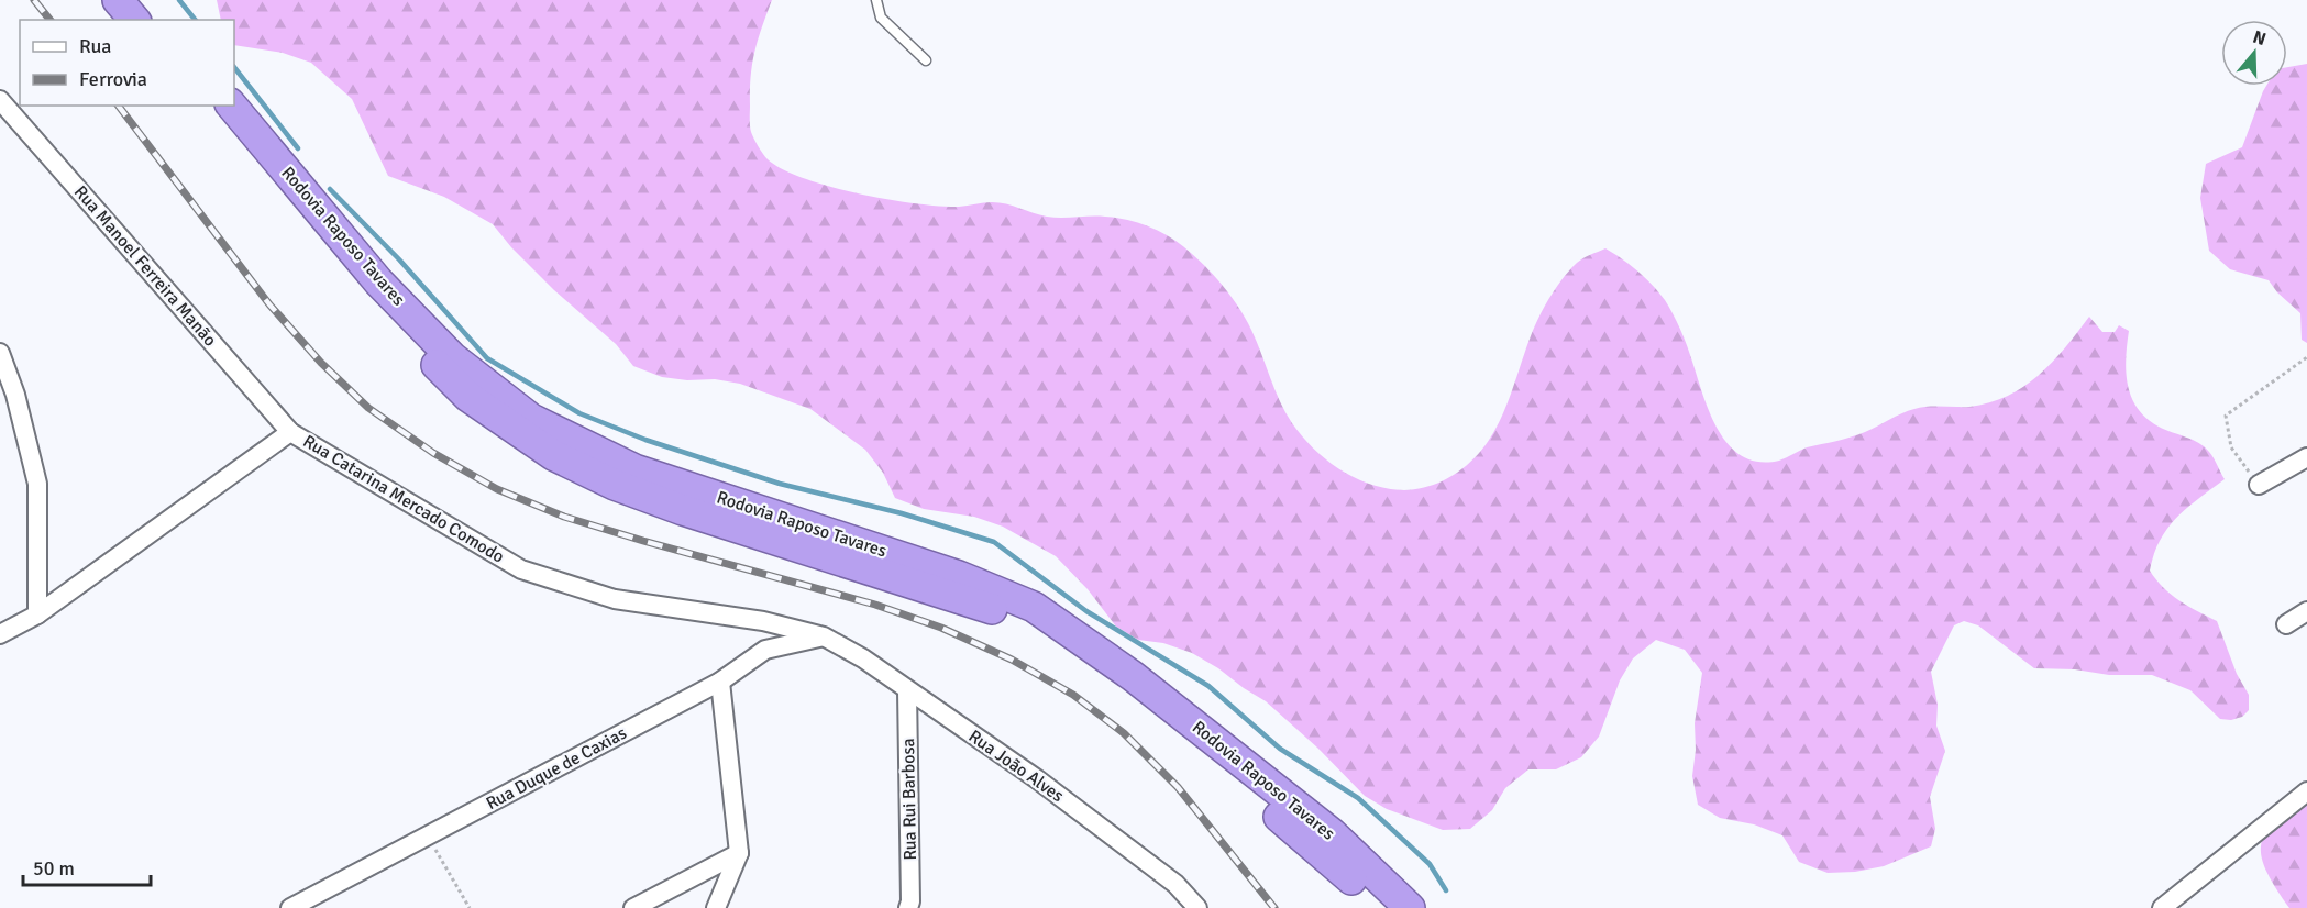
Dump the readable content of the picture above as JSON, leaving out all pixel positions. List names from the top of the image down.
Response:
{
  "streets": {
    "highway": ["Rodovia Raposo Tavares"],
    "street": [
      "Rua Manoel Ferreira Manão",
      "Rua Catarina Mercado Comodo",
      "Rua João Alves",
      "Rua Duque de Caxias",
      "Rua Rui Barbosa"
    ]
  },
  "crossings": [
    ["Rua Manoel Ferreira Manão", "Rua Catarina Mercado Comodo"],
    ["Rua Catarina Mercado Comodo", "Rua João Alves"],
    ["Rua Catarina Mercado Comodo", "Rua Duque de Caxias"],
    ["Rua João Alves", "Rua Duque de Caxias"],
    ["Rua João Alves", "Rua Rui Barbosa"]
  ],
  "legend": ["Rua", "Ferrovia"],
  "scale_bar": "50 m",
  "north": "top"
}
